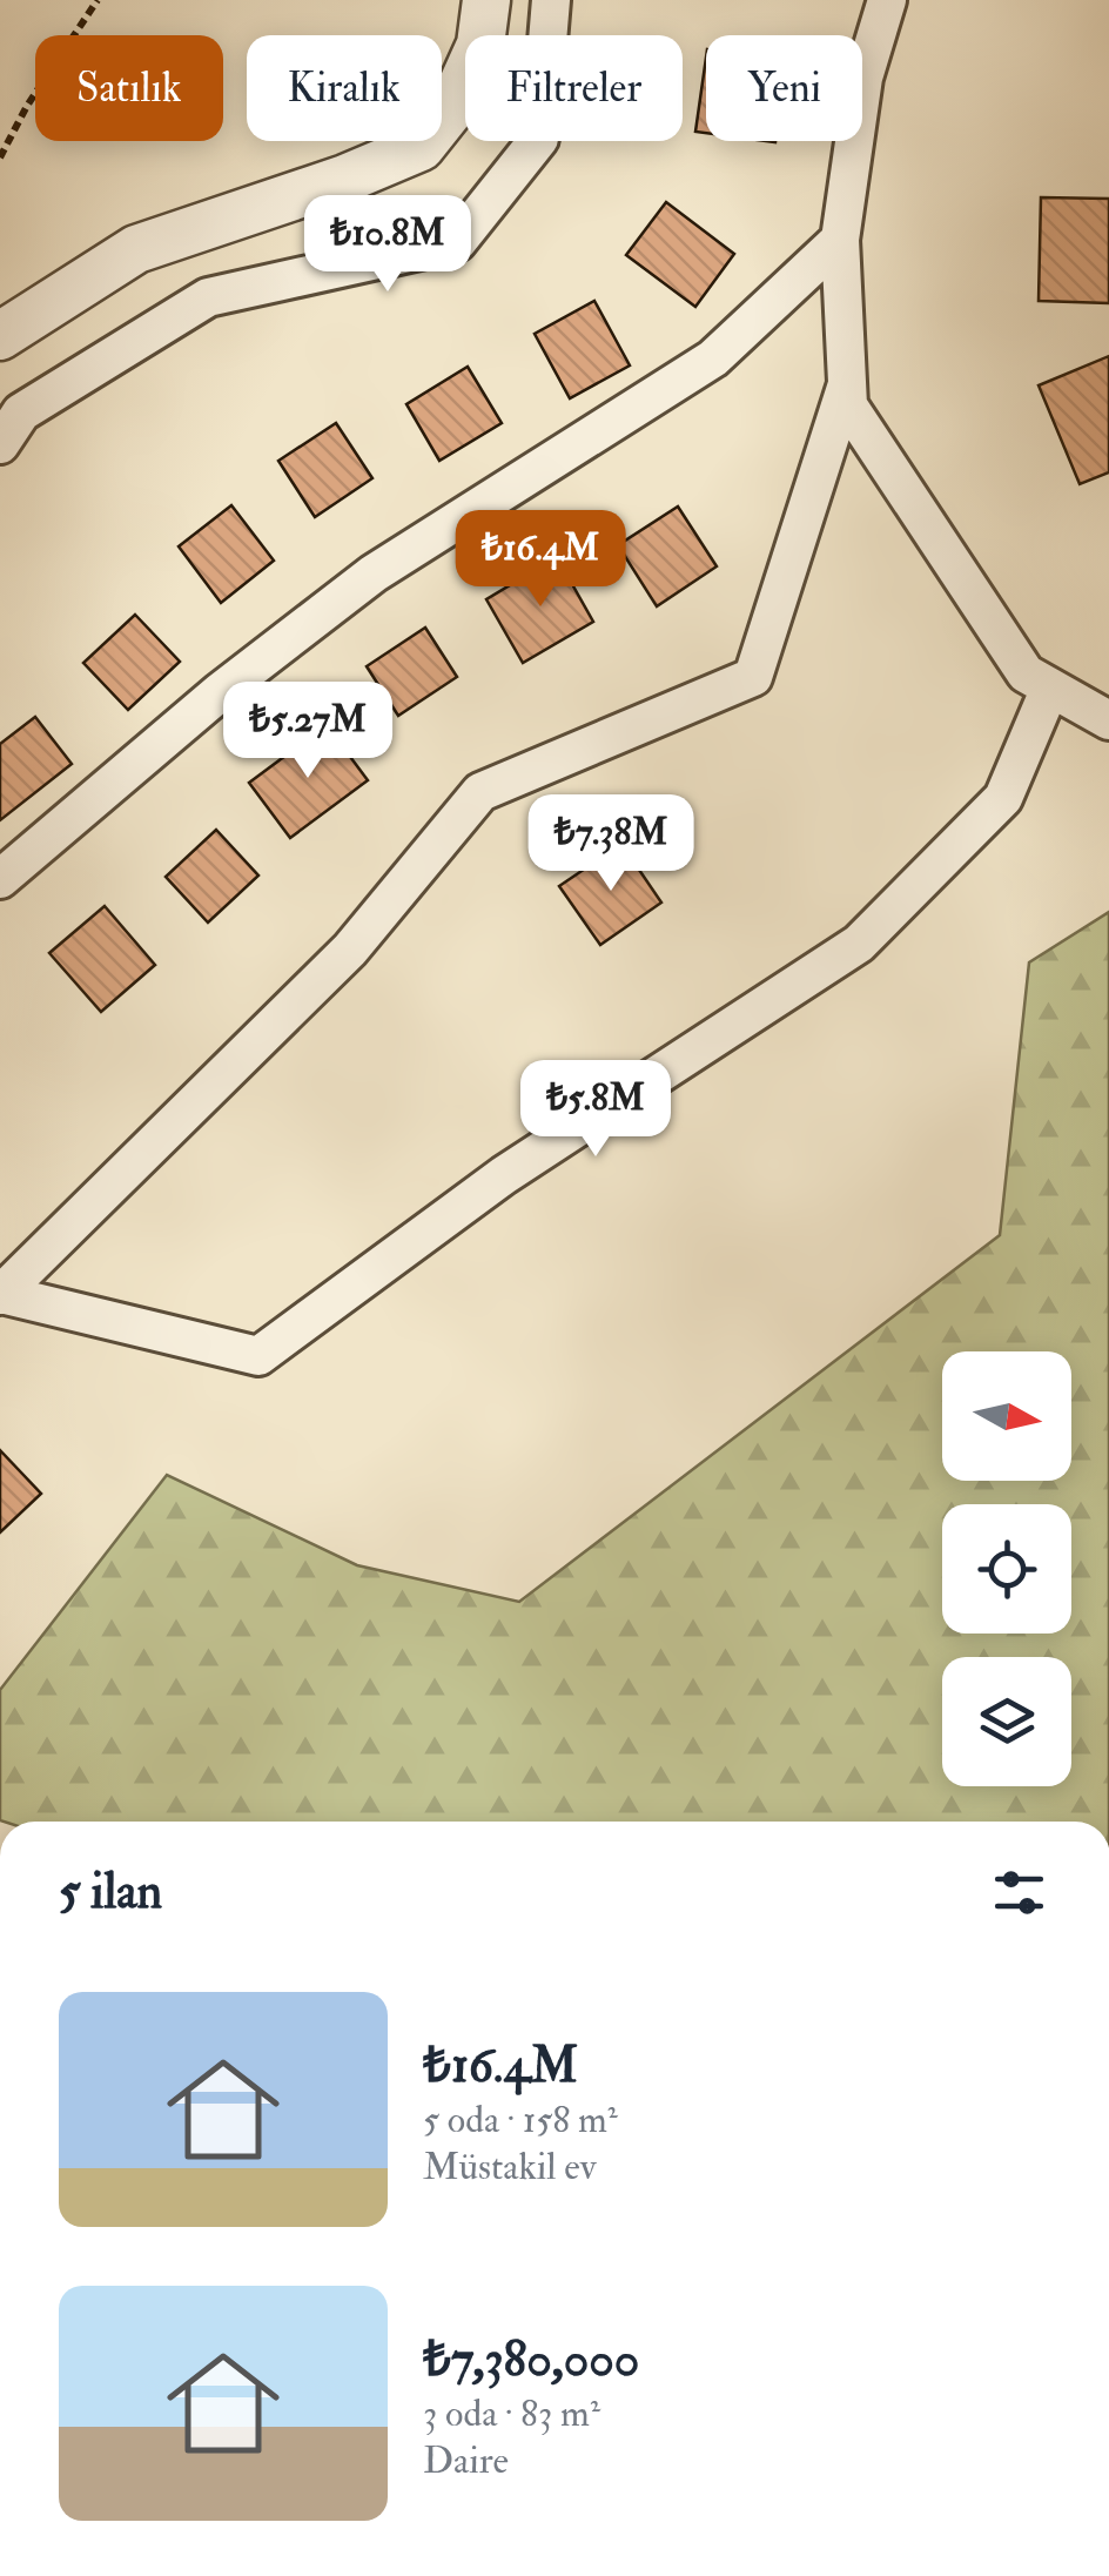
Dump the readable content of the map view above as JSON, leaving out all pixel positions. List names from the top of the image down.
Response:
{
  "north": "right",
  "page": {
    "chip": [
      "Satılık",
      "Kiralık",
      "Filtreler",
      "Yeni"
    ],
    "price": [
      "₺10.8M",
      "₺16.4M",
      "₺5.27M",
      "₺7.38M",
      "₺5.8M"
    ],
    "heading": "5 ilan",
    "list": [
      {
        "name": "₺16.4M",
        "note": "5 oda · 158 m² · Müstakil ev"
      },
      {
        "name": "₺7,380,000",
        "note": "3 oda · 83 m² · Daire"
      }
    ]
  }
}
